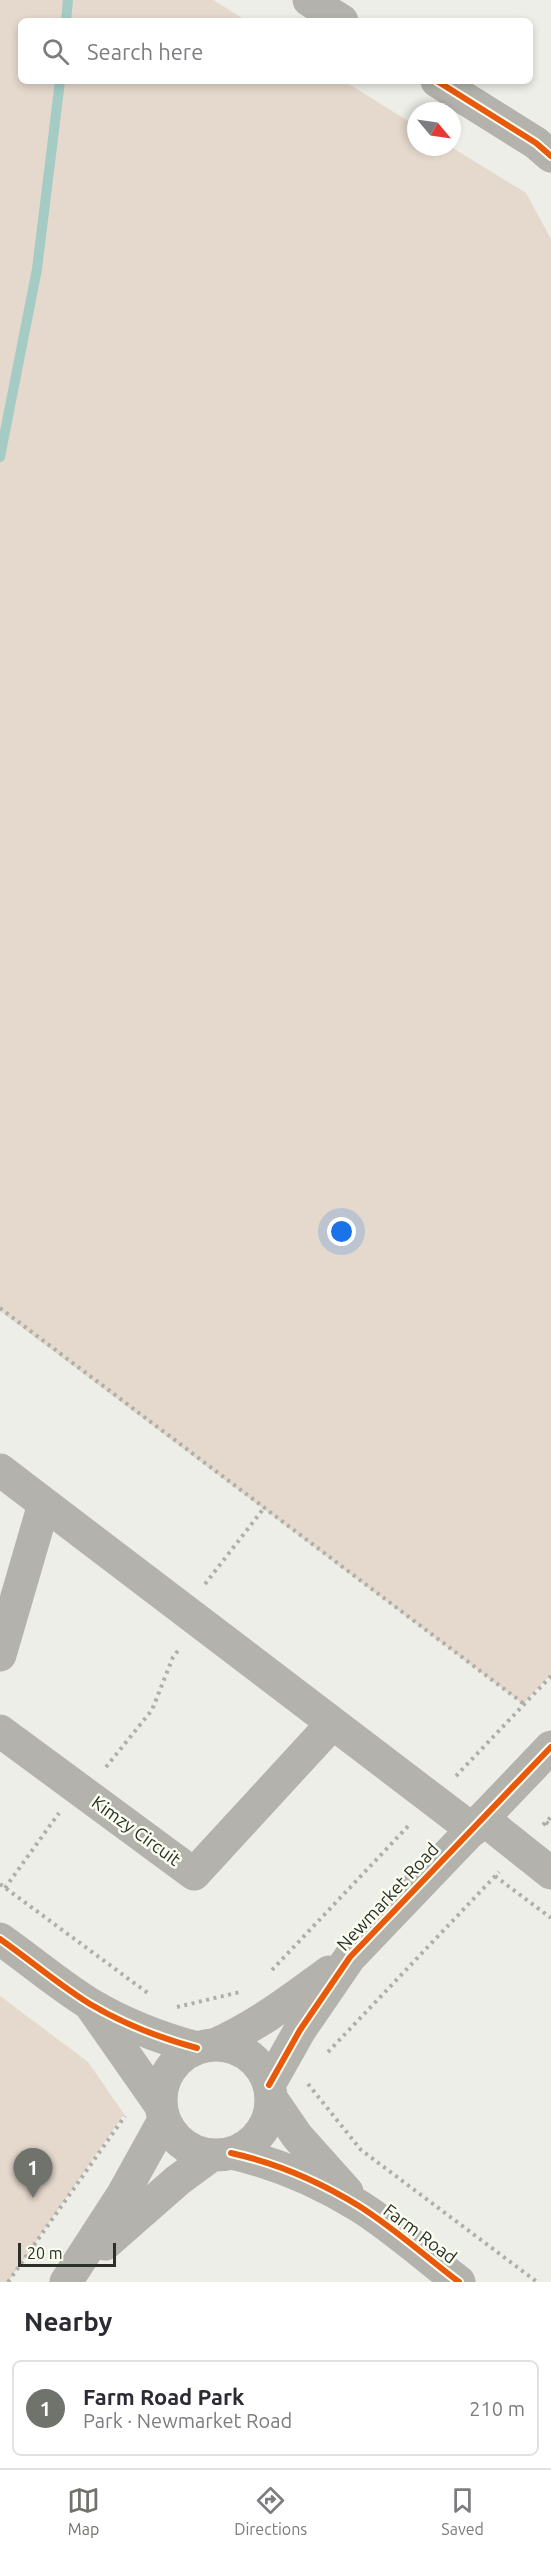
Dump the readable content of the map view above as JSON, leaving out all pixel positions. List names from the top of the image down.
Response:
{
  "streets": {
    "street": ["Kimzy Circuit", "Newmarket Road", "Farm Road"]
  },
  "crossings": [
    ["Newmarket Road", "Farm Road"]
  ],
  "scale_bar": "20 m",
  "north": "bottom right",
  "page": {
    "search": "Search here",
    "pins": "1",
    "scale": "20 m",
    "heading": "Nearby",
    "list": [
      {
        "mark": "1",
        "name": "Farm Road Park",
        "note": "Park · Newmarket Road",
        "value": "210 m"
      }
    ],
    "nav": ["Map", "Directions", "Saved"]
  }
}
